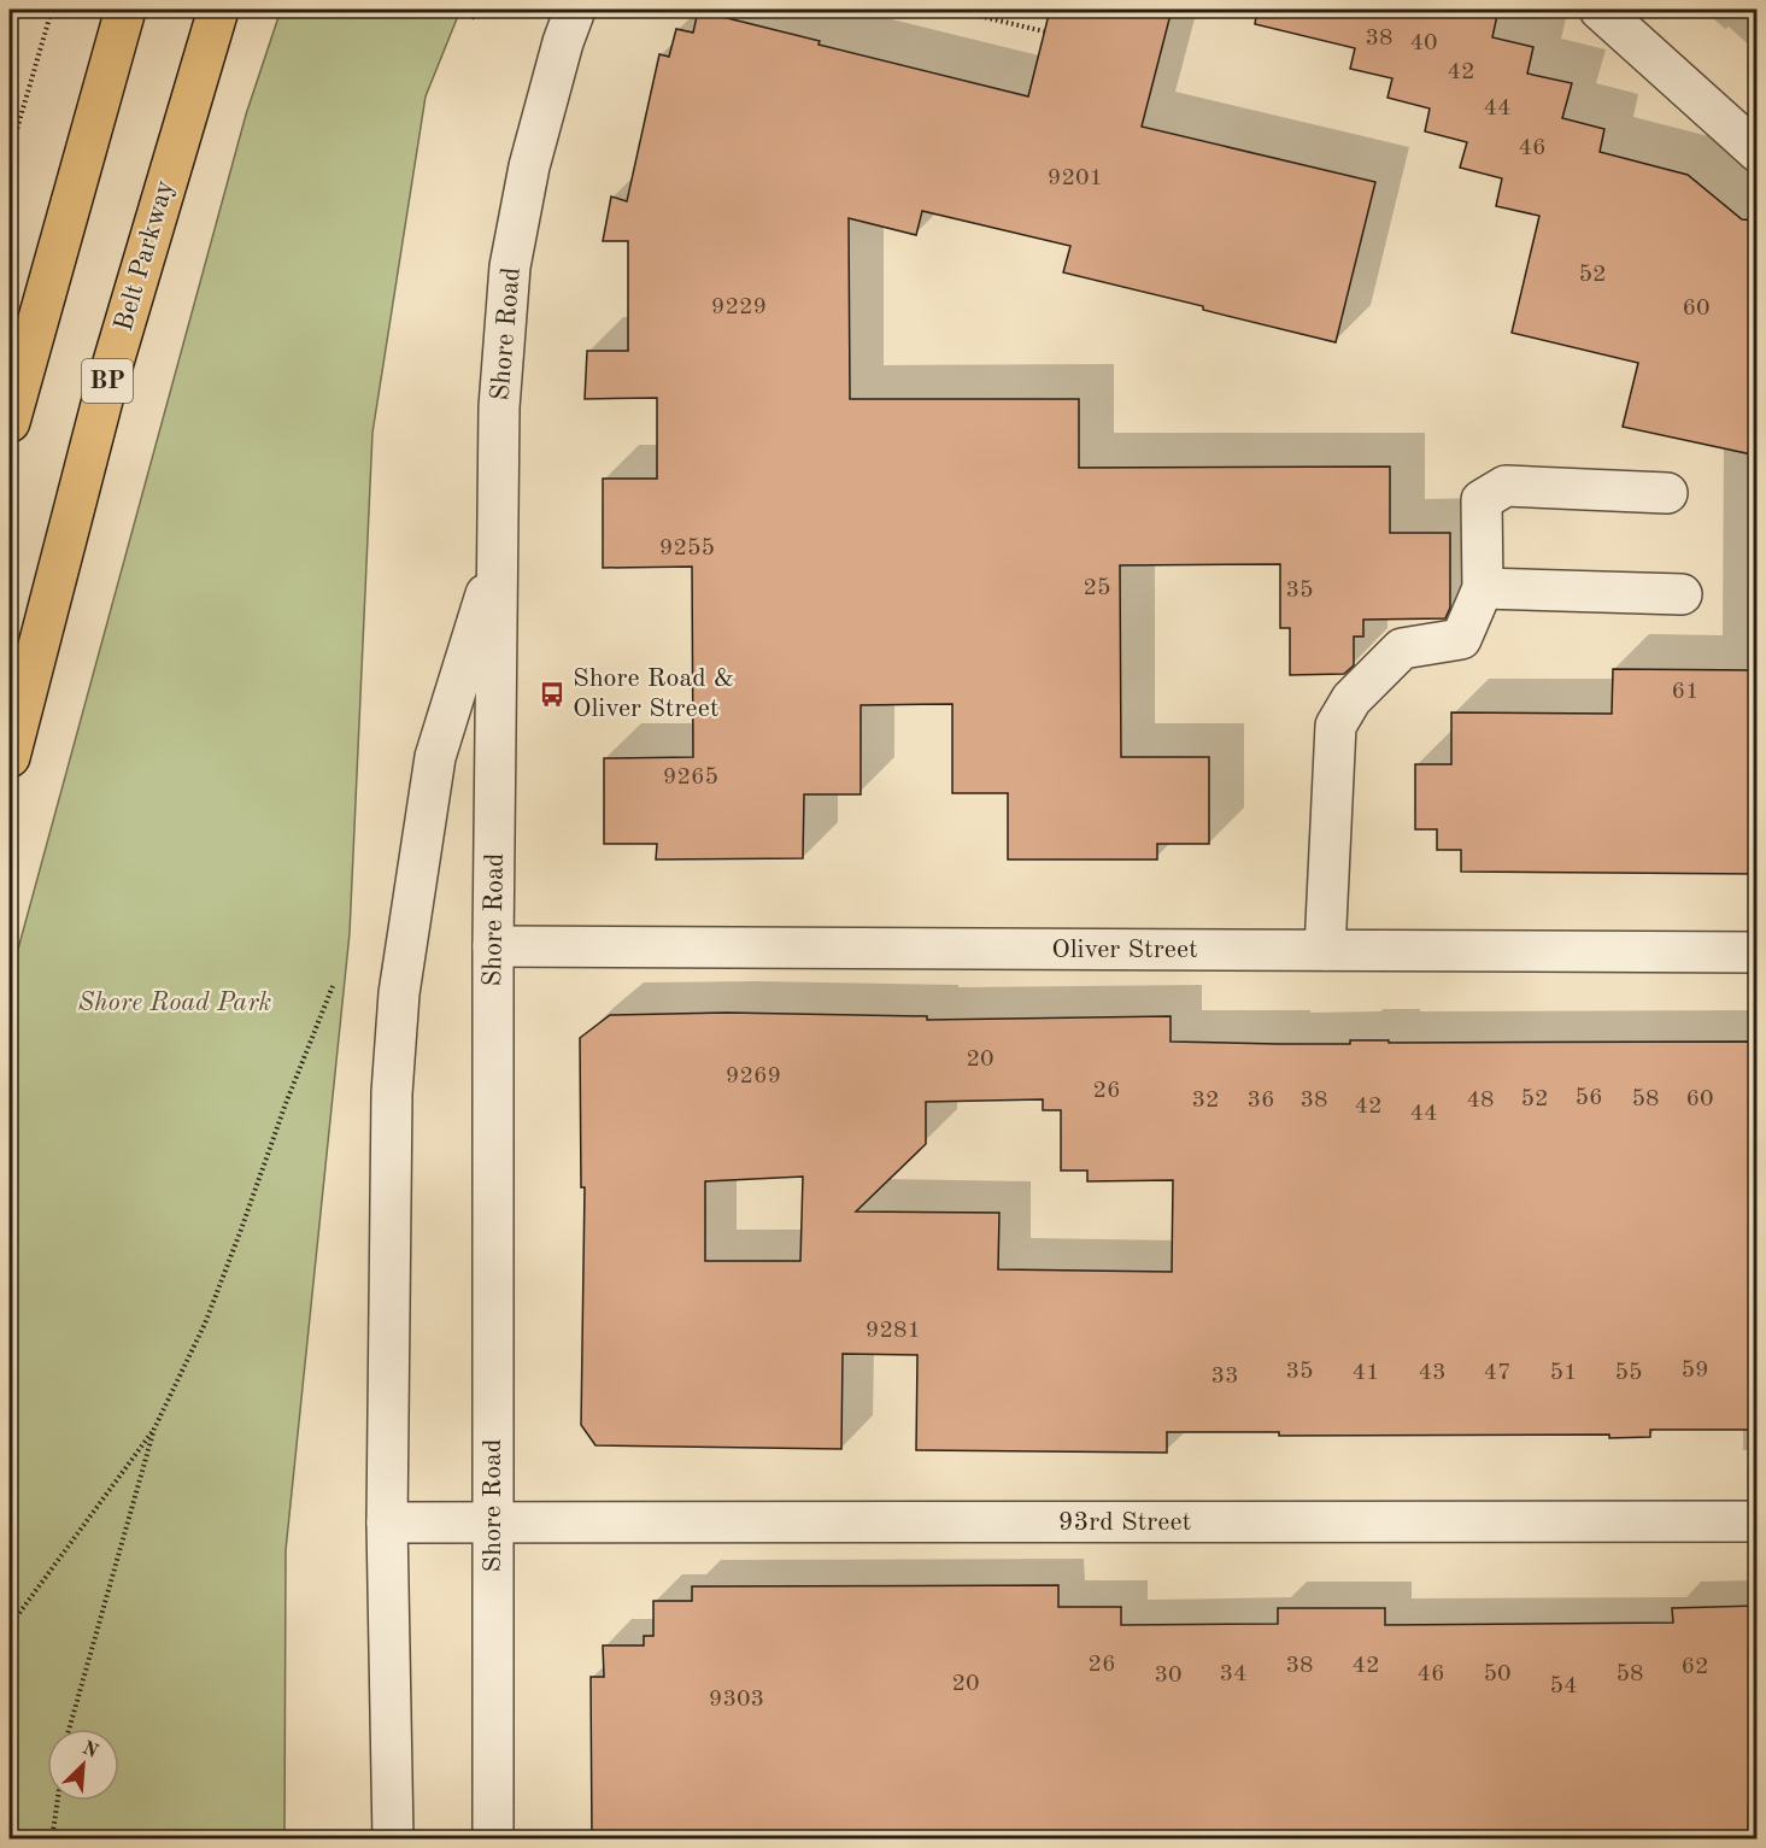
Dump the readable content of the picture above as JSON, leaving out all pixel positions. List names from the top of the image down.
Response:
{
  "streets": {
    "highway": ["Belt Parkway", "BP"],
    "street": ["Shore Road", "Oliver Street", "93rd Street"]
  },
  "crossings": [
    ["Shore Road", "Oliver Street"],
    ["Shore Road", "93rd Street"]
  ],
  "parks": ["Shore Road Park"],
  "places": {
    "bus stop": ["Shore Road & Oliver Street"]
  },
  "house_numbers": [
    "38",
    "40",
    "42",
    "44",
    "46",
    "9201",
    "52",
    "9229",
    "60",
    "9255",
    "25",
    "35",
    "61",
    "9265",
    "20",
    "9269",
    "26",
    "56",
    "52",
    "58",
    "60",
    "32",
    "36",
    "38",
    "48",
    "42",
    "44",
    "9281",
    "59",
    "35",
    "41",
    "43",
    "47",
    "51",
    "55",
    "33",
    "26",
    "38",
    "42",
    "62",
    "34",
    "46",
    "50",
    "58",
    "30",
    "20",
    "54",
    "9303"
  ],
  "north": "top right"
}
